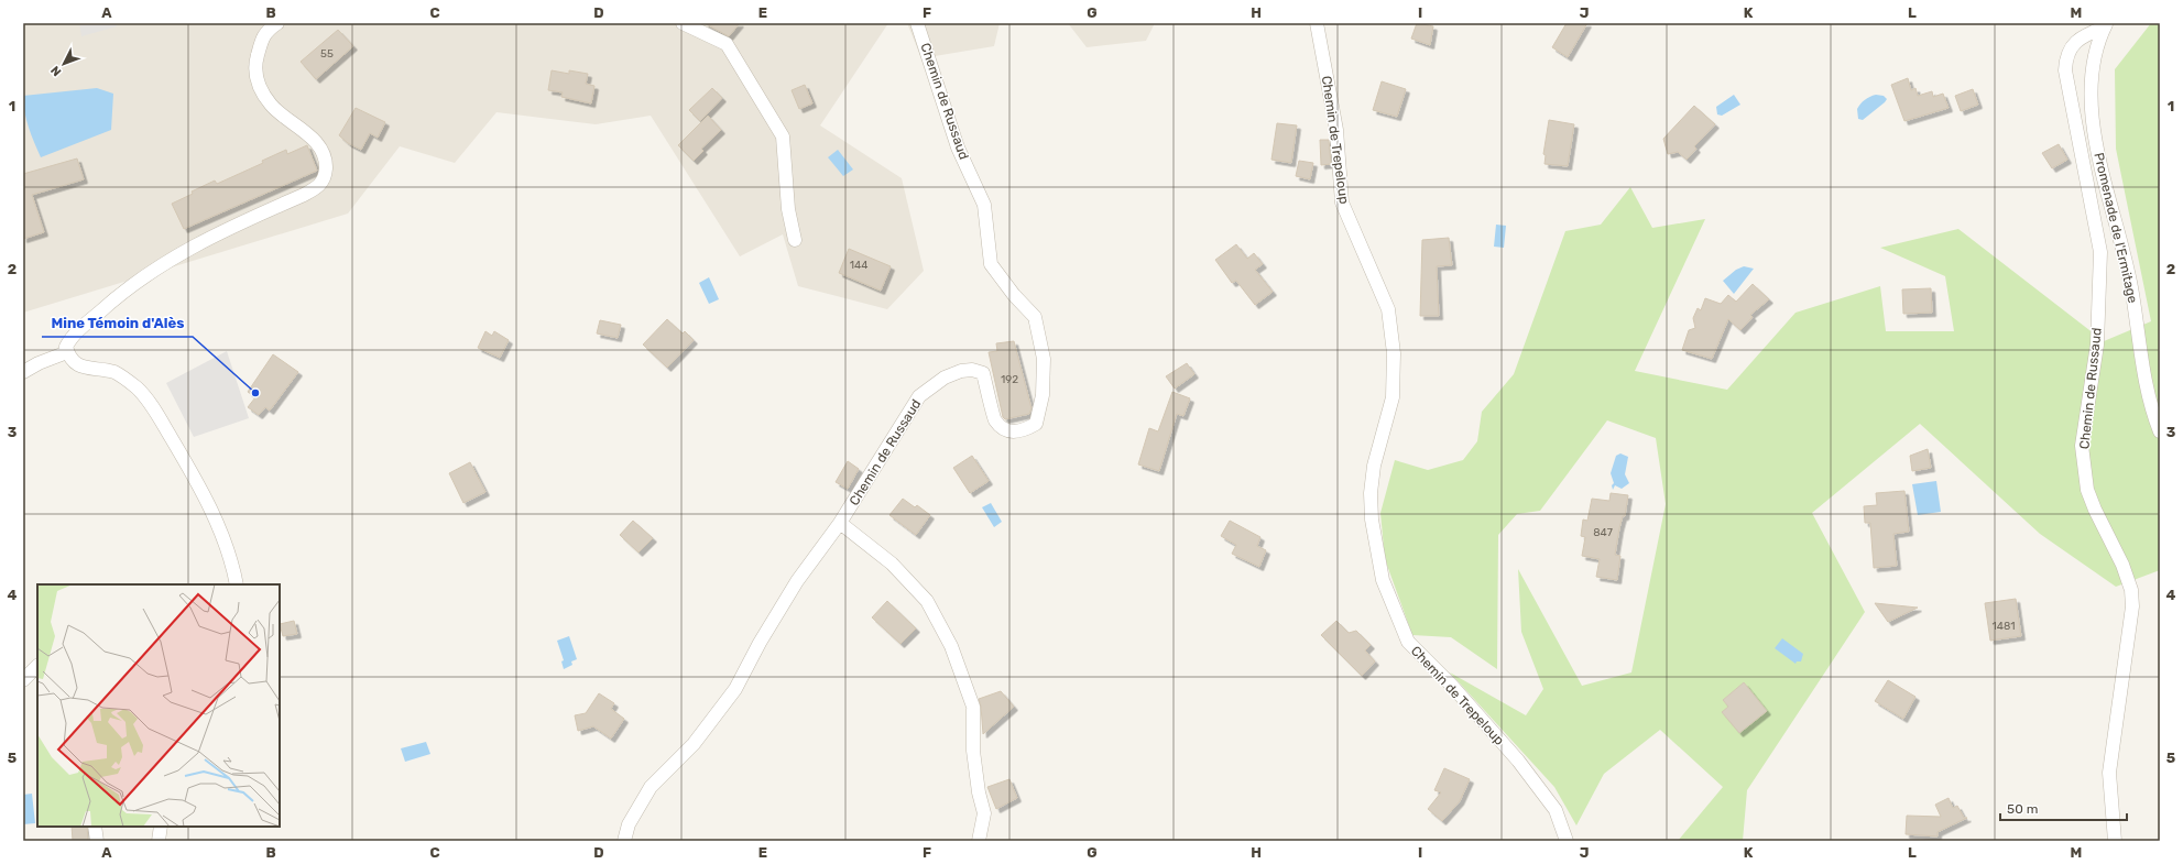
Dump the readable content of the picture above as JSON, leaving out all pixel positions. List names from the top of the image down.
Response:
{
  "streets": {
    "street": ["Chemin de Russaud", "Chemin de Trepeloup", "Promenade de l'Ermitage"]
  },
  "crossings": [
    ["Chemin de Russaud", "Promenade de l'Ermitage"]
  ],
  "places": ["Mine Témoin d'Alès"],
  "house_numbers": [
    "55",
    "144",
    "192",
    "847",
    "1481"
  ],
  "scale_bar": "50 m",
  "north": "bottom left",
  "grid": {
    "columns": [
      "A",
      "B",
      "C",
      "D",
      "E",
      "F",
      "G",
      "H",
      "I",
      "J",
      "K",
      "L",
      "M"
    ],
    "rows": [
      "1",
      "2",
      "3",
      "4",
      "5"
    ]
  }
}
